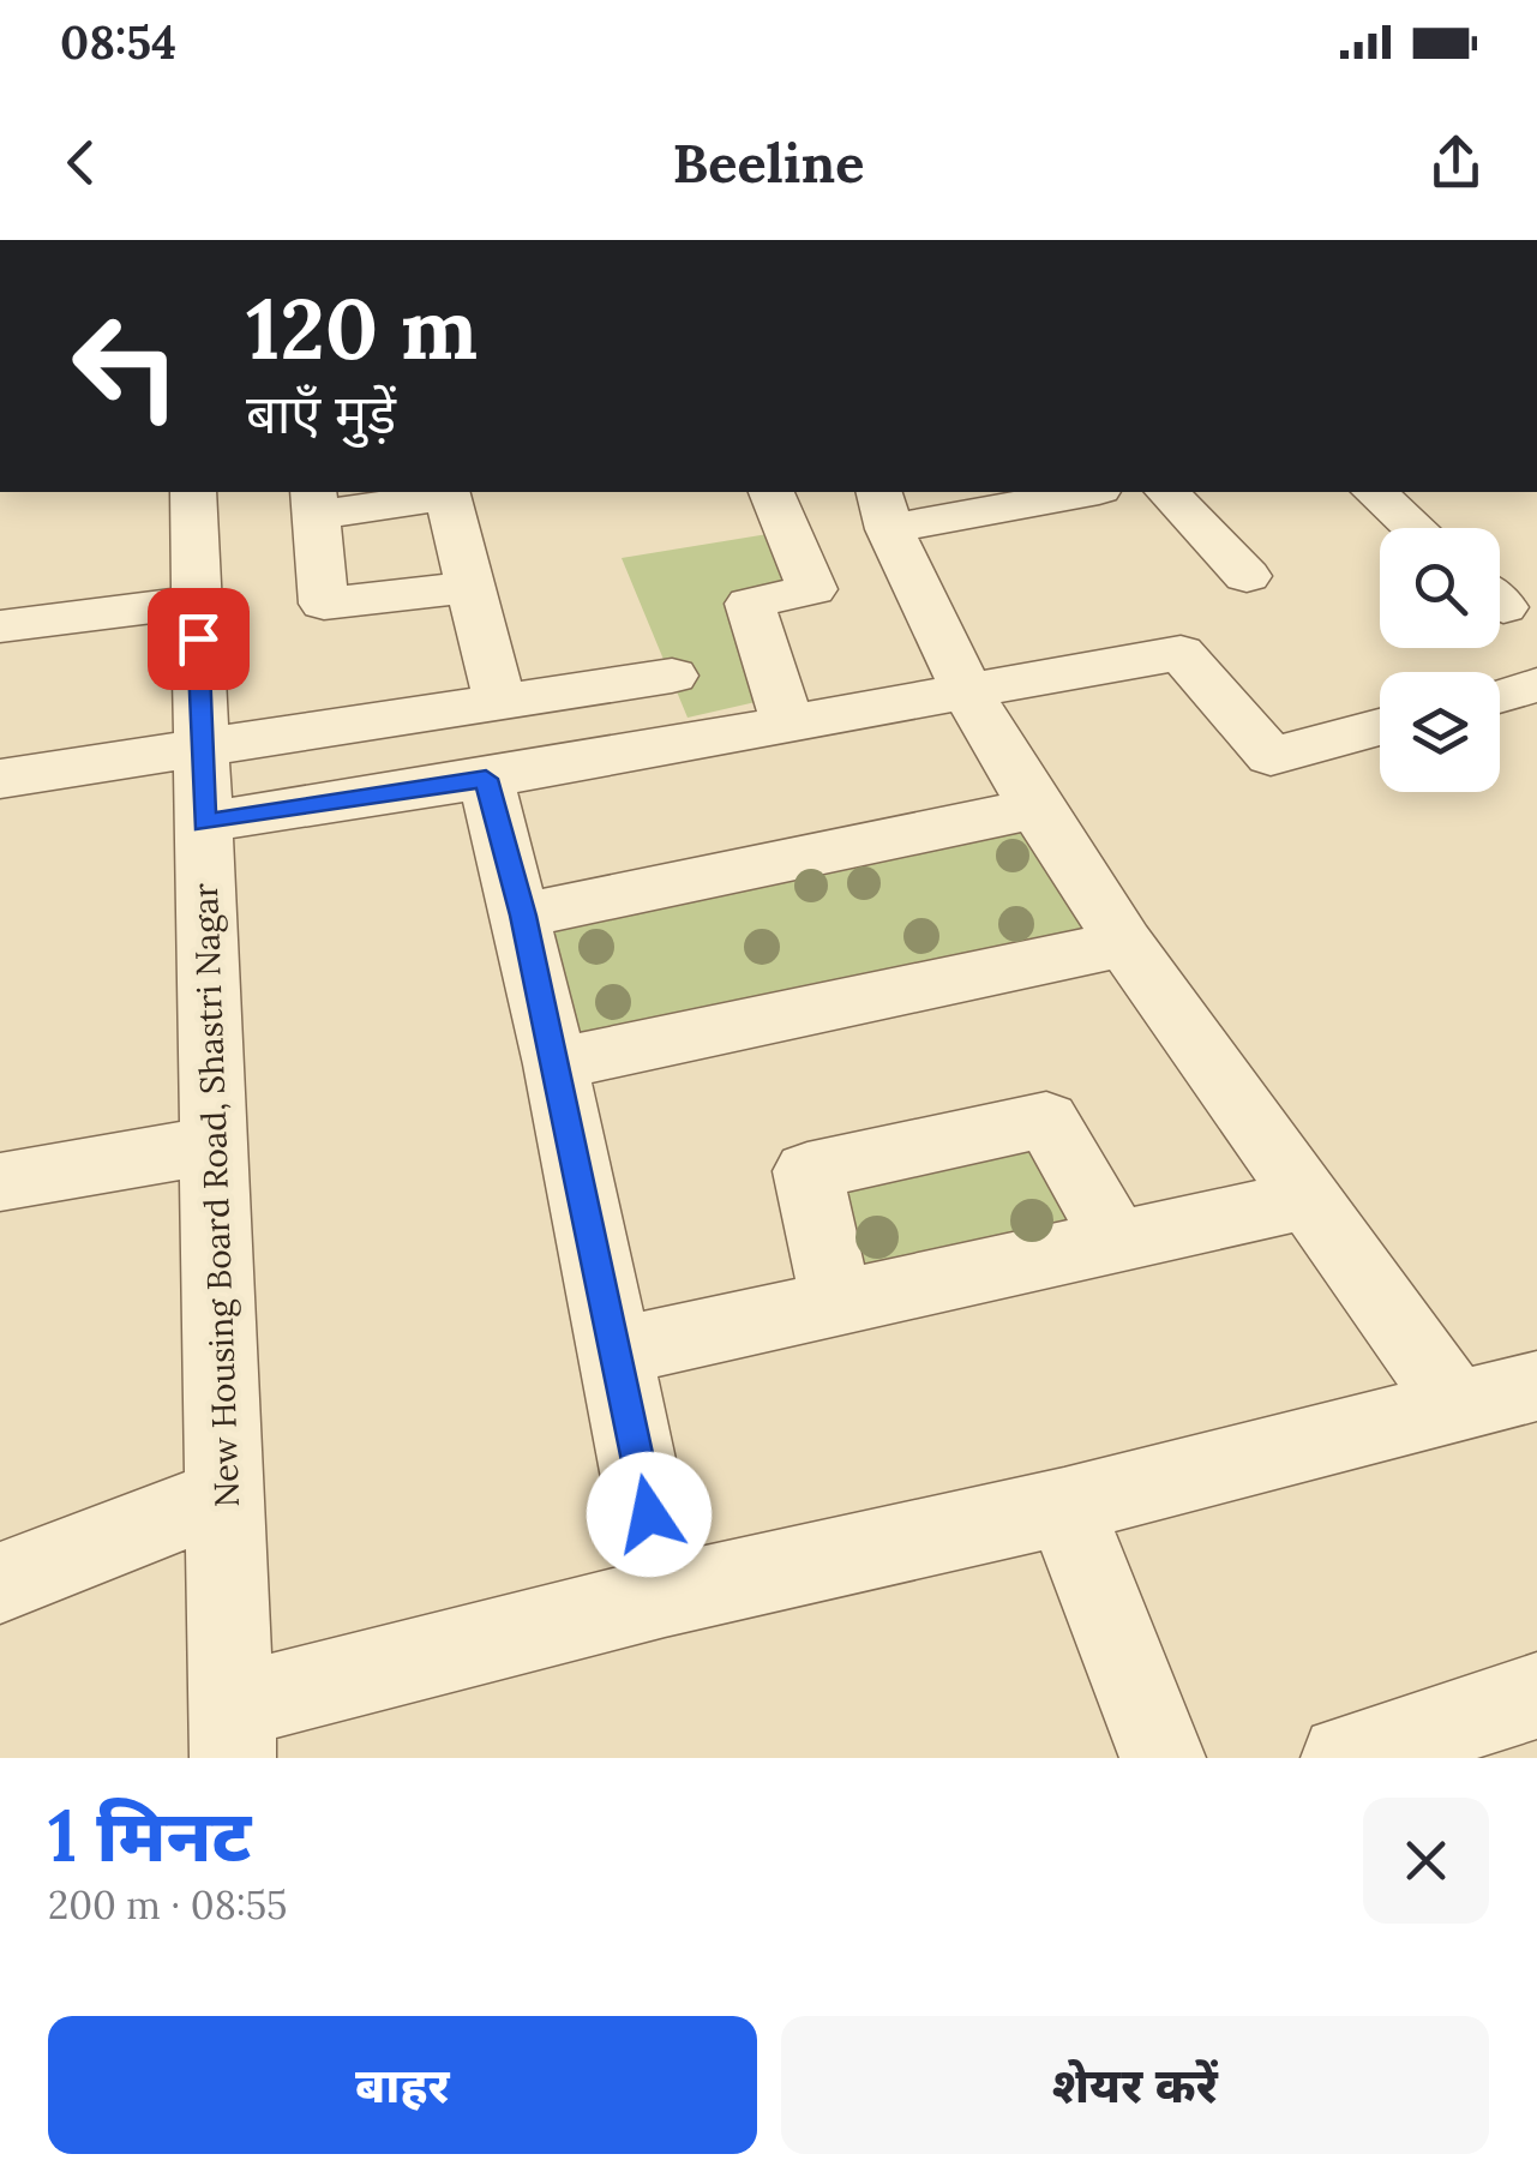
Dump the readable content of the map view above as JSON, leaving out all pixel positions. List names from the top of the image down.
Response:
{
  "streets": {
    "street": ["New Housing Board Road, Shastri Nagar"]
  },
  "page": {
    "status": "08:54",
    "header": "Beeline",
    "turn": ["120 m", "बाएँ मुड़ें"],
    "heading": ["1 मिनट", "200 m · 08:55"],
    "buttons": ["बाहर", "शेयर करें"]
  }
}
